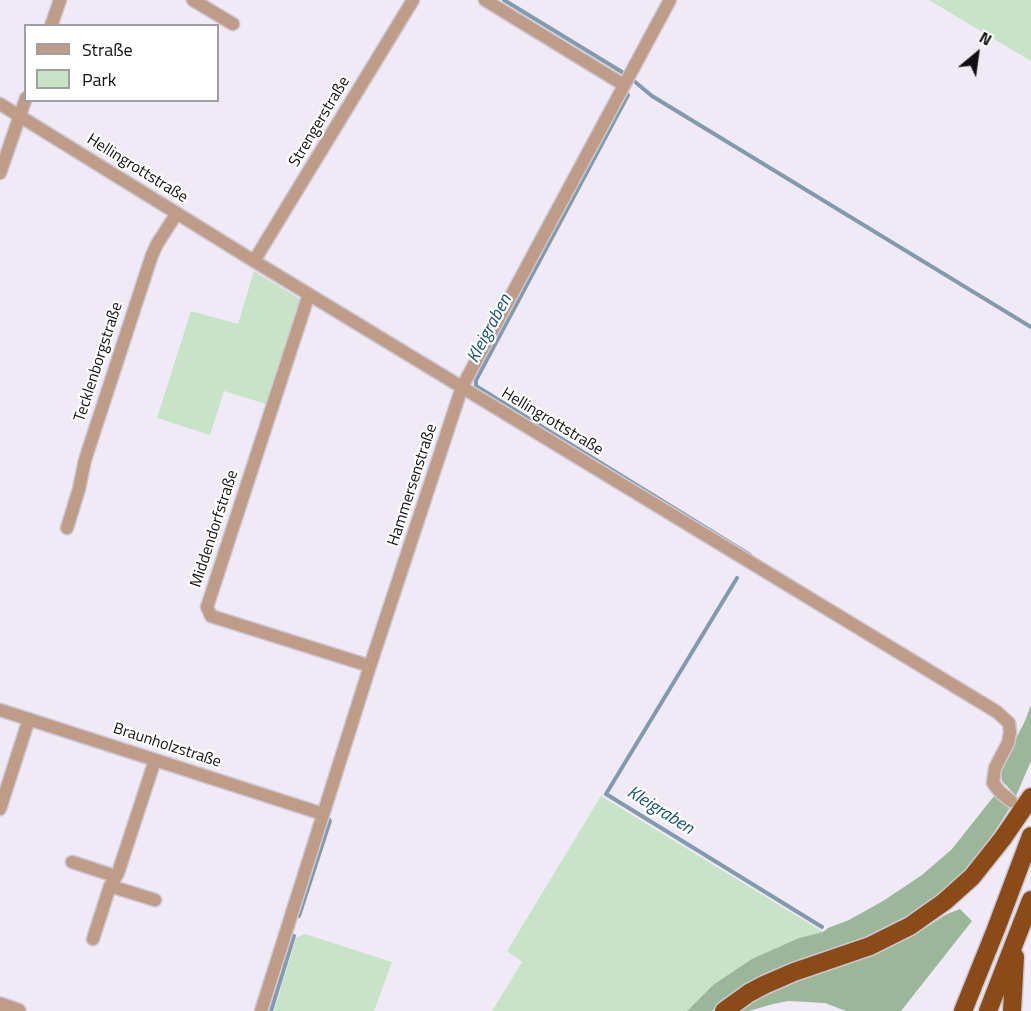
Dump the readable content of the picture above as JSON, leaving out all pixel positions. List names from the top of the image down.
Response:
{
  "streets": {
    "street": [
      "Strengerstraße",
      "Hellingrottstraße",
      "Tecklenborgstraße",
      "Hammersenstraße",
      "Middendorfstraße",
      "Braunholzstraße"
    ]
  },
  "crossings": [
    ["Strengerstraße", "Hellingrottstraße"],
    ["Hellingrottstraße", "Tecklenborgstraße"],
    ["Hellingrottstraße", "Hammersenstraße"],
    ["Hellingrottstraße", "Middendorfstraße"],
    ["Hammersenstraße", "Middendorfstraße"],
    ["Hammersenstraße", "Braunholzstraße"]
  ],
  "water": ["Kleigraben"],
  "legend": ["Straße", "Park"],
  "north": "top right"
}
